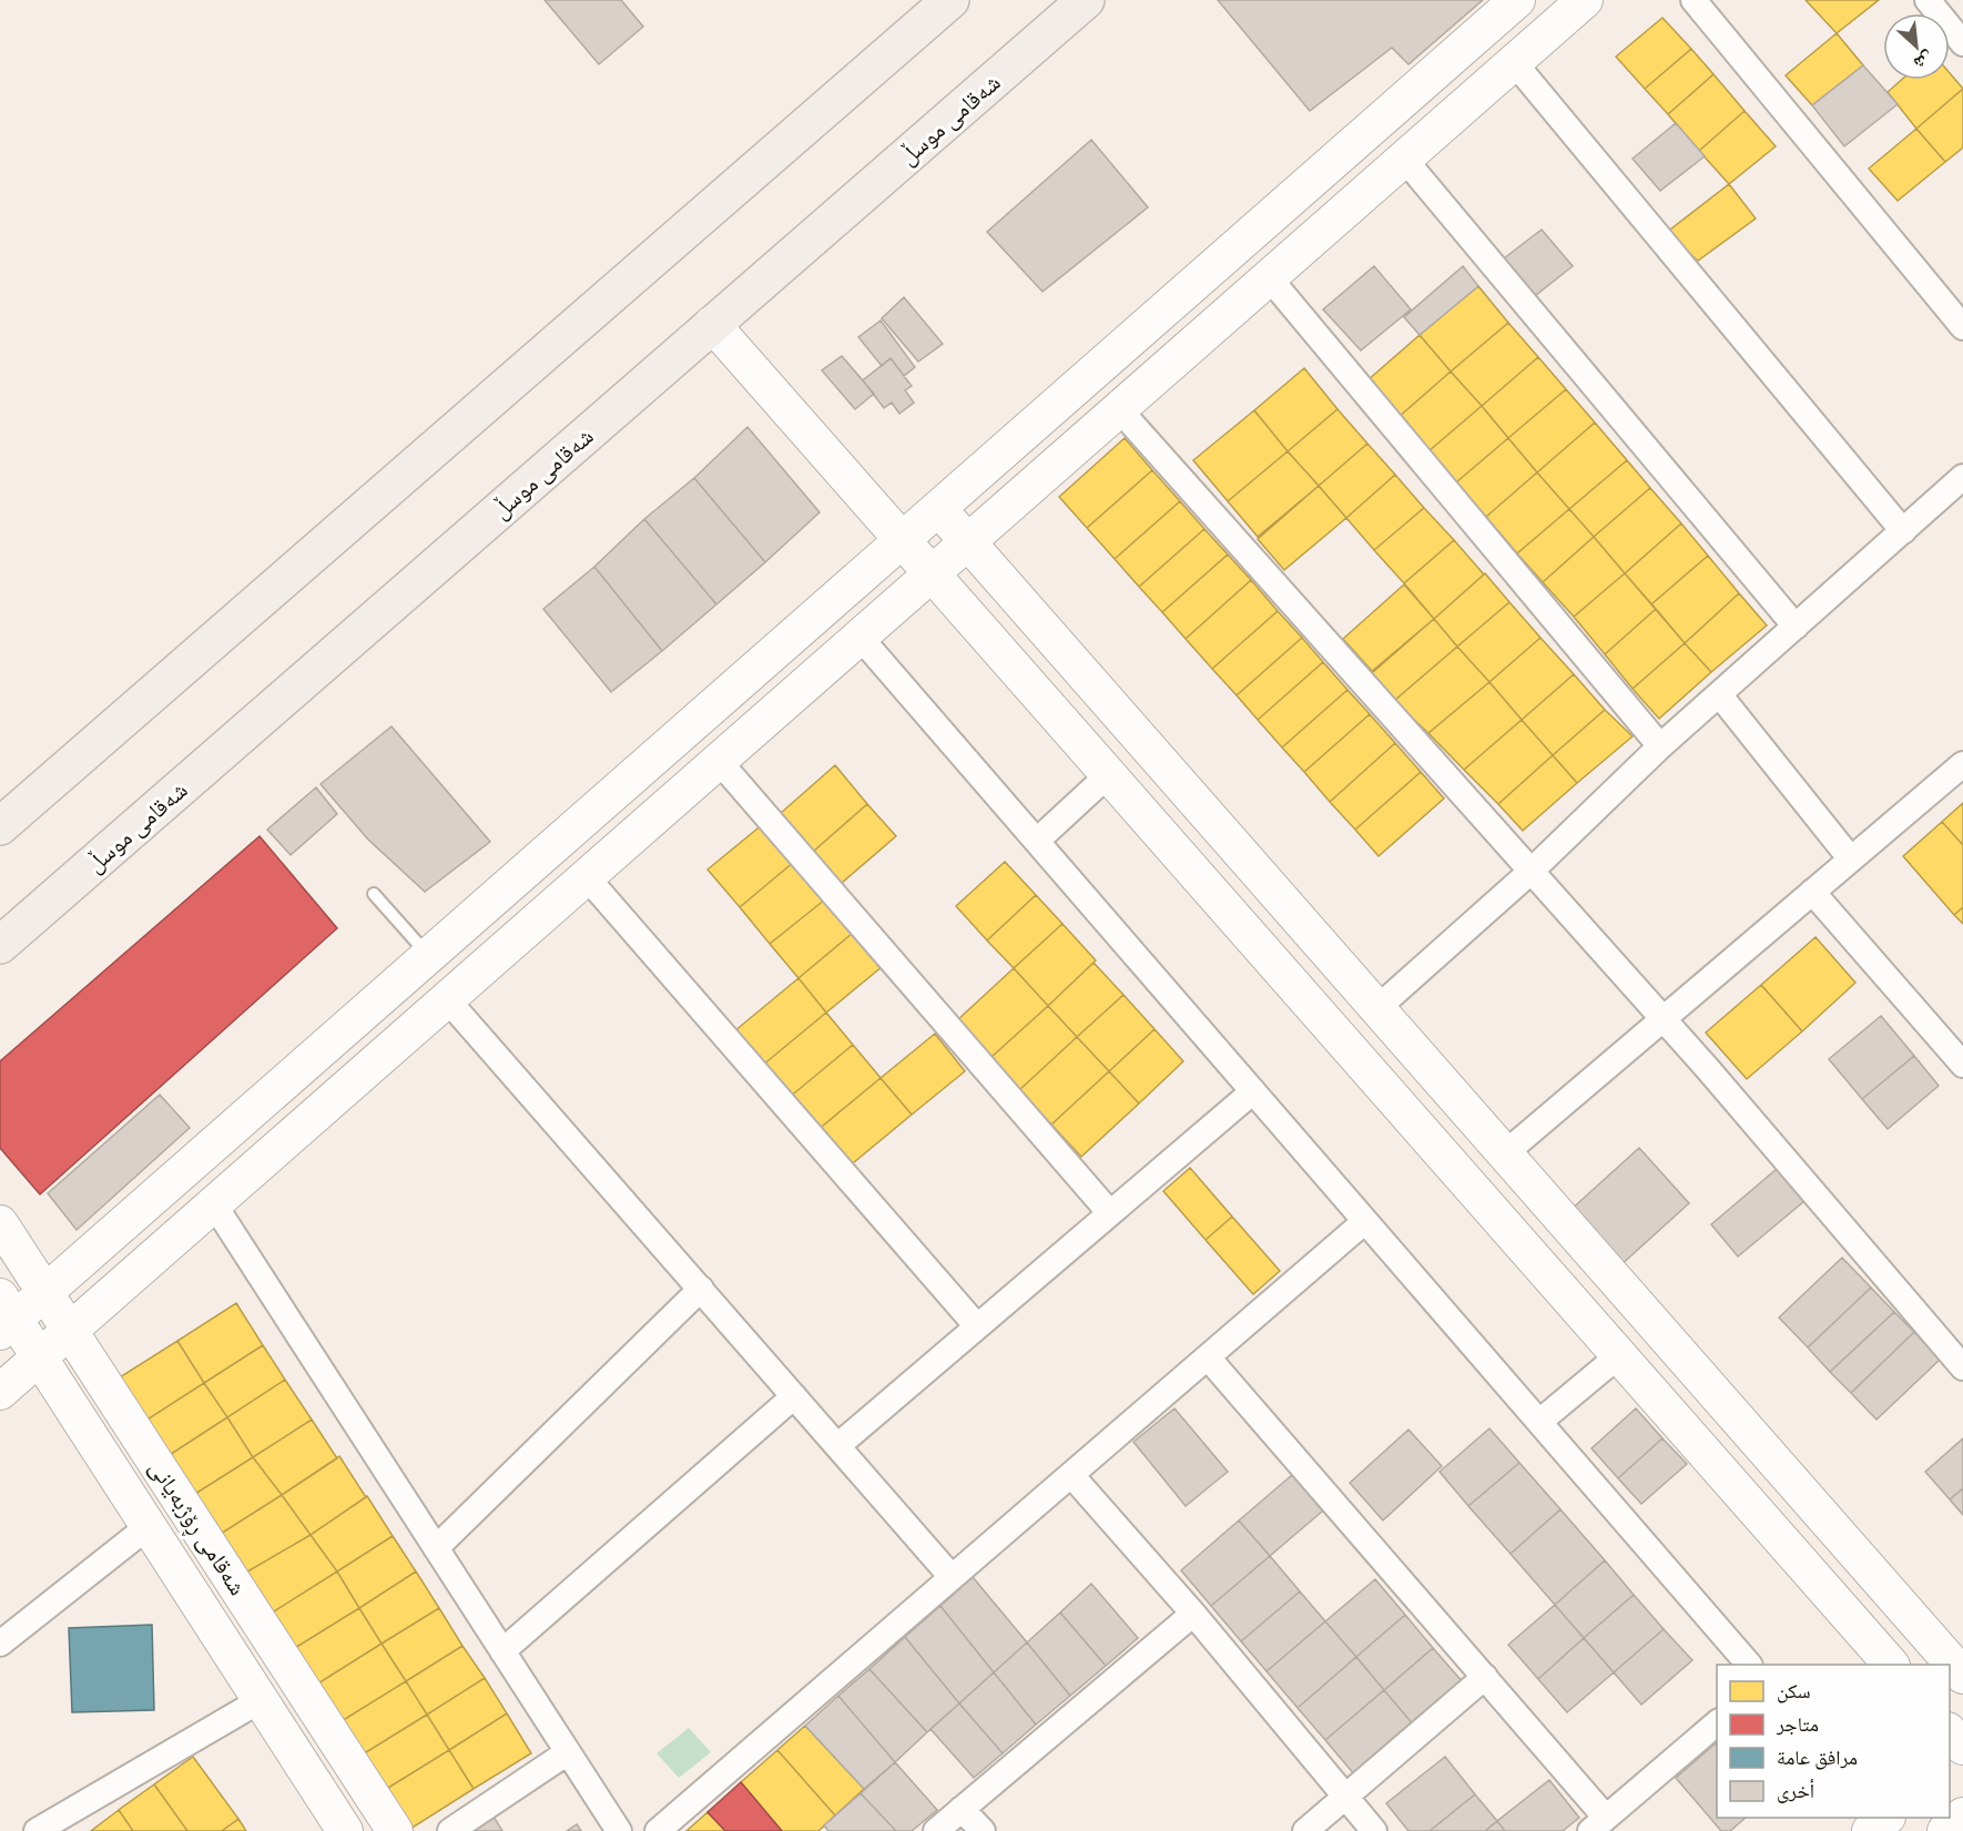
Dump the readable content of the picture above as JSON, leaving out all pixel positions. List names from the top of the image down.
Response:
{
  "streets": {
    "highway": ["شەقامی موسڵ"],
    "street": ["شەقامی ڕۆژبەیانی"]
  },
  "legend": [
    "سكن",
    "متاجر",
    "مرافق عامة",
    "أخرى"
  ],
  "north": "bottom right"
}
